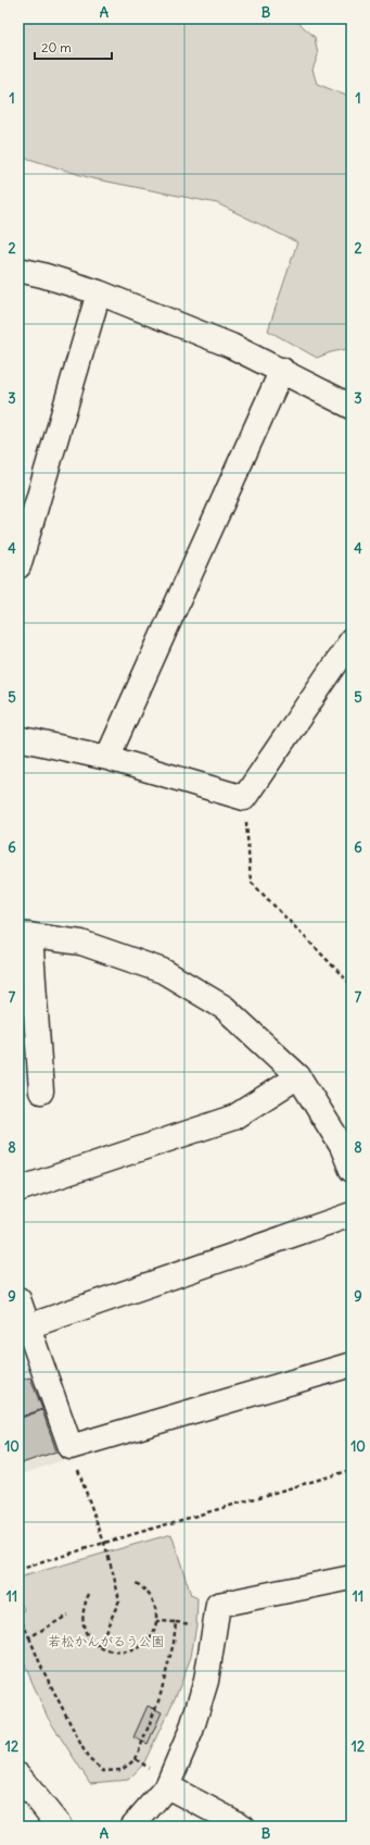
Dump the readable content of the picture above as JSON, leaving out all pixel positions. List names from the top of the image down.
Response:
{
  "parks": ["若松かんがるう公園"],
  "scale_bar": "20 m",
  "grid": {
    "columns": ["A", "B"],
    "rows": [
      "1",
      "2",
      "3",
      "4",
      "5",
      "6",
      "7",
      "8",
      "9",
      "10",
      "11",
      "12"
    ]
  }
}
